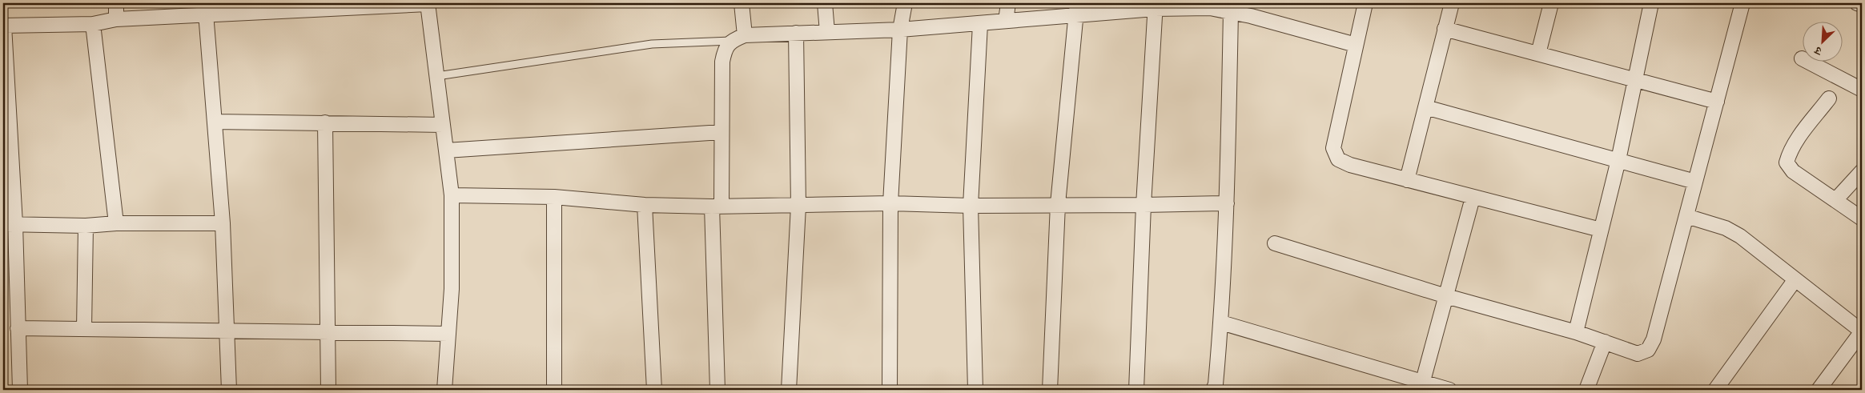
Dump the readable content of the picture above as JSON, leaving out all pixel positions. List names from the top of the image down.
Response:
{
  "north": "bottom left"
}
